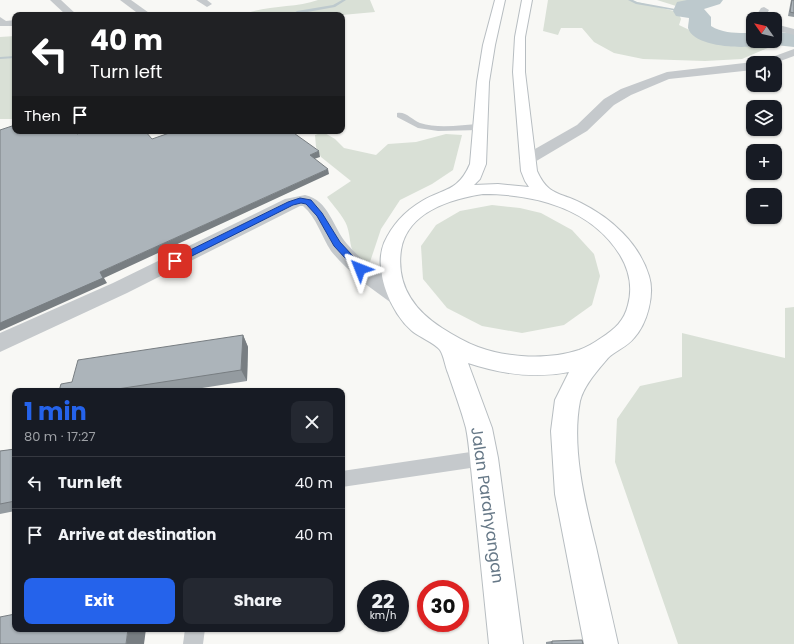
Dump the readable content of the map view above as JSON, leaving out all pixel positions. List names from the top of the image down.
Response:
{
  "streets": {
    "main road": ["Jalan Parahyangan"]
  },
  "north": "top left",
  "page": {
    "map_buttons": ["+", "−"],
    "turn": ["40 m", "Turn left"],
    "then": "Then",
    "heading": ["1 min", "80 m · 17:27"],
    "list": [
      {
        "name": "Turn left",
        "value": "40 m"
      },
      {
        "name": "Arrive at destination",
        "value": "40 m"
      }
    ],
    "buttons": ["Exit", "Share"],
    "speed": "22 km/h",
    "limit": "30"
  }
}
